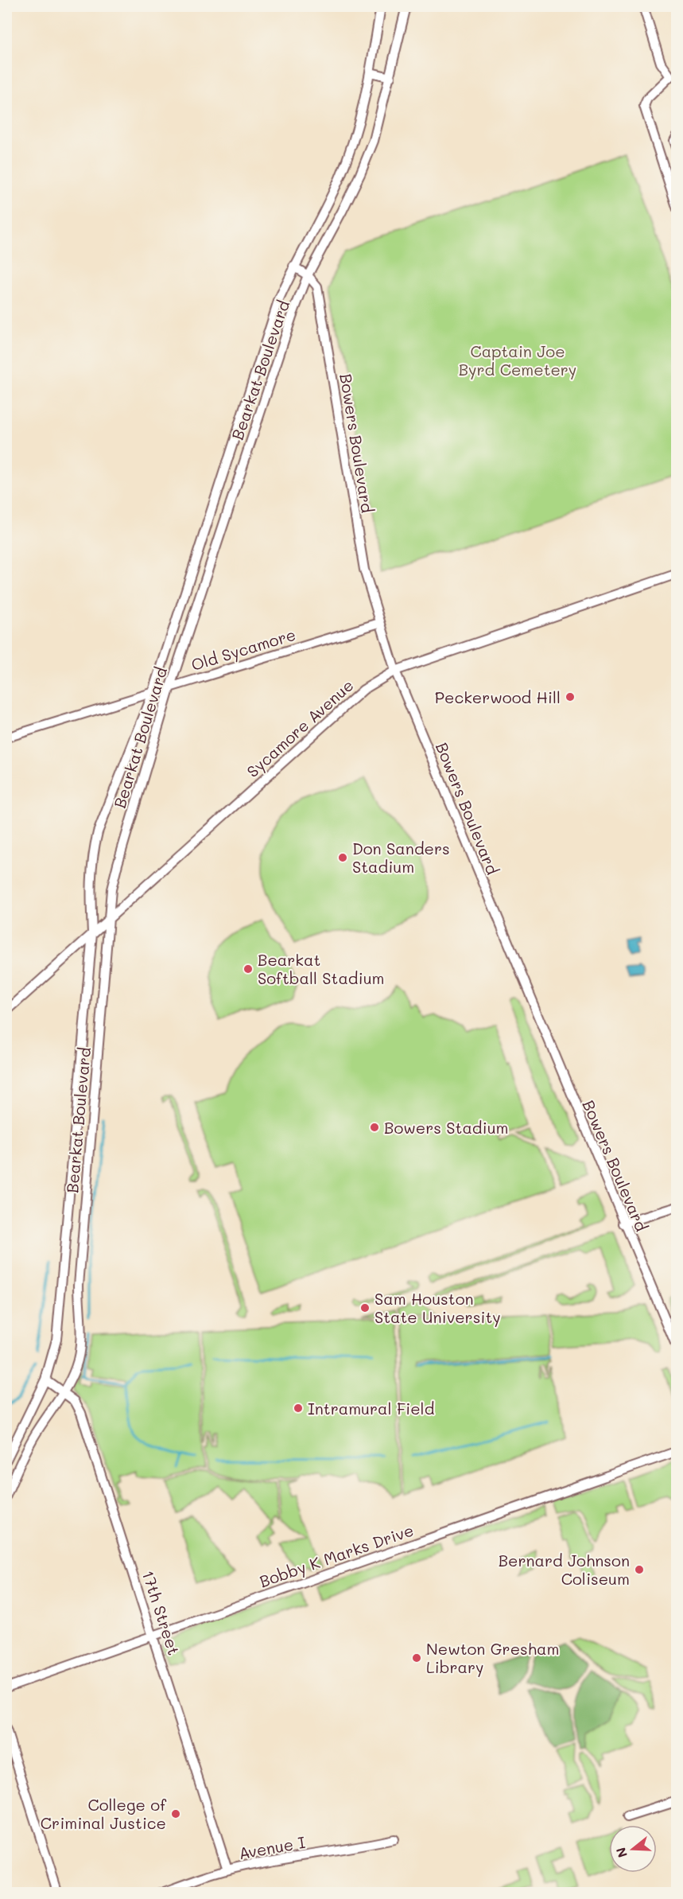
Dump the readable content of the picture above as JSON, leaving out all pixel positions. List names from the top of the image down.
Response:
{
  "streets": {
    "street": [
      "Bearkat Boulevard",
      "Bowers Boulevard",
      "Old Sycamore",
      "Sycamore Avenue",
      "Bobby K Marks Drive",
      "17th Street",
      "Avenue I"
    ]
  },
  "crossings": [
    ["Bearkat Boulevard", "Bowers Boulevard"],
    ["Bearkat Boulevard", "Old Sycamore"],
    ["Bearkat Boulevard", "Sycamore Avenue"],
    ["Bearkat Boulevard", "17th Street"],
    ["Bowers Boulevard", "Old Sycamore"],
    ["Bowers Boulevard", "Sycamore Avenue"],
    ["Bobby K Marks Drive", "17th Street"],
    ["17th Street", "Avenue I"]
  ],
  "parks": ["Captain Joe Byrd Cemetery"],
  "places": [
    "Peckerwood Hill",
    "Don Sanders Stadium",
    "Bearkat Softball Stadium",
    "Bowers Stadium",
    "Sam Houston State University",
    "Intramural Field",
    "Bernard Johnson Coliseum",
    "Newton Gresham Library",
    "College of Criminal Justice"
  ],
  "north": "left"
}
